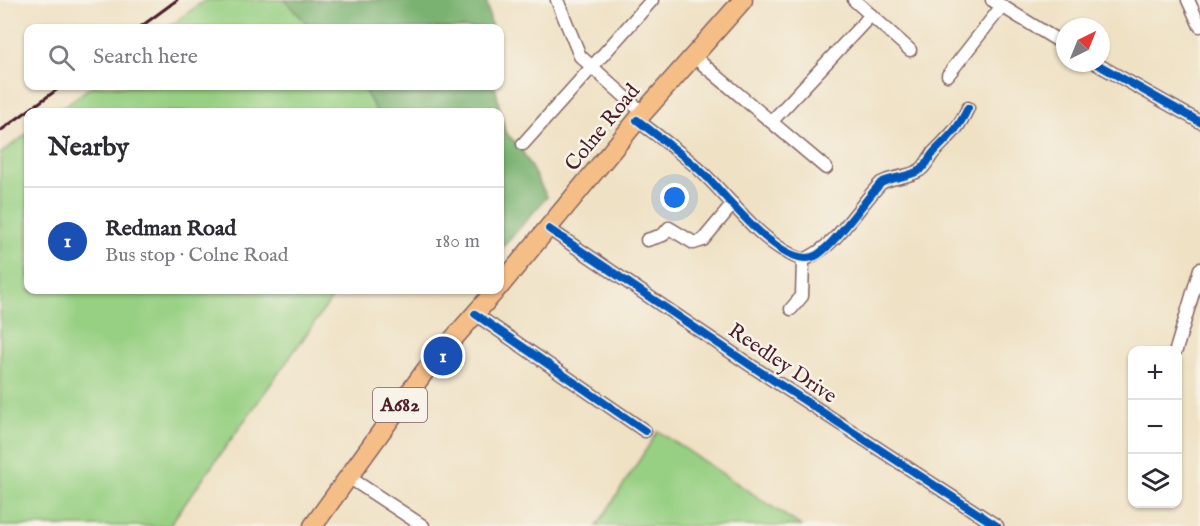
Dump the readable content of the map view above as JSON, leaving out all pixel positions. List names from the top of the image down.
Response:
{
  "streets": {
    "highway": ["Colne Road", "A682"],
    "street": ["Reedley Drive"]
  },
  "crossings": [
    ["Colne Road", "Reedley Drive"]
  ],
  "north": "top right",
  "page": {
    "search": "Search here",
    "heading": "Nearby",
    "list": [
      {
        "mark": "1",
        "name": "Redman Road",
        "note": "Bus stop · Colne Road",
        "value": "180 m"
      }
    ],
    "pins": "1",
    "map_buttons": ["+", "−"]
  }
}
